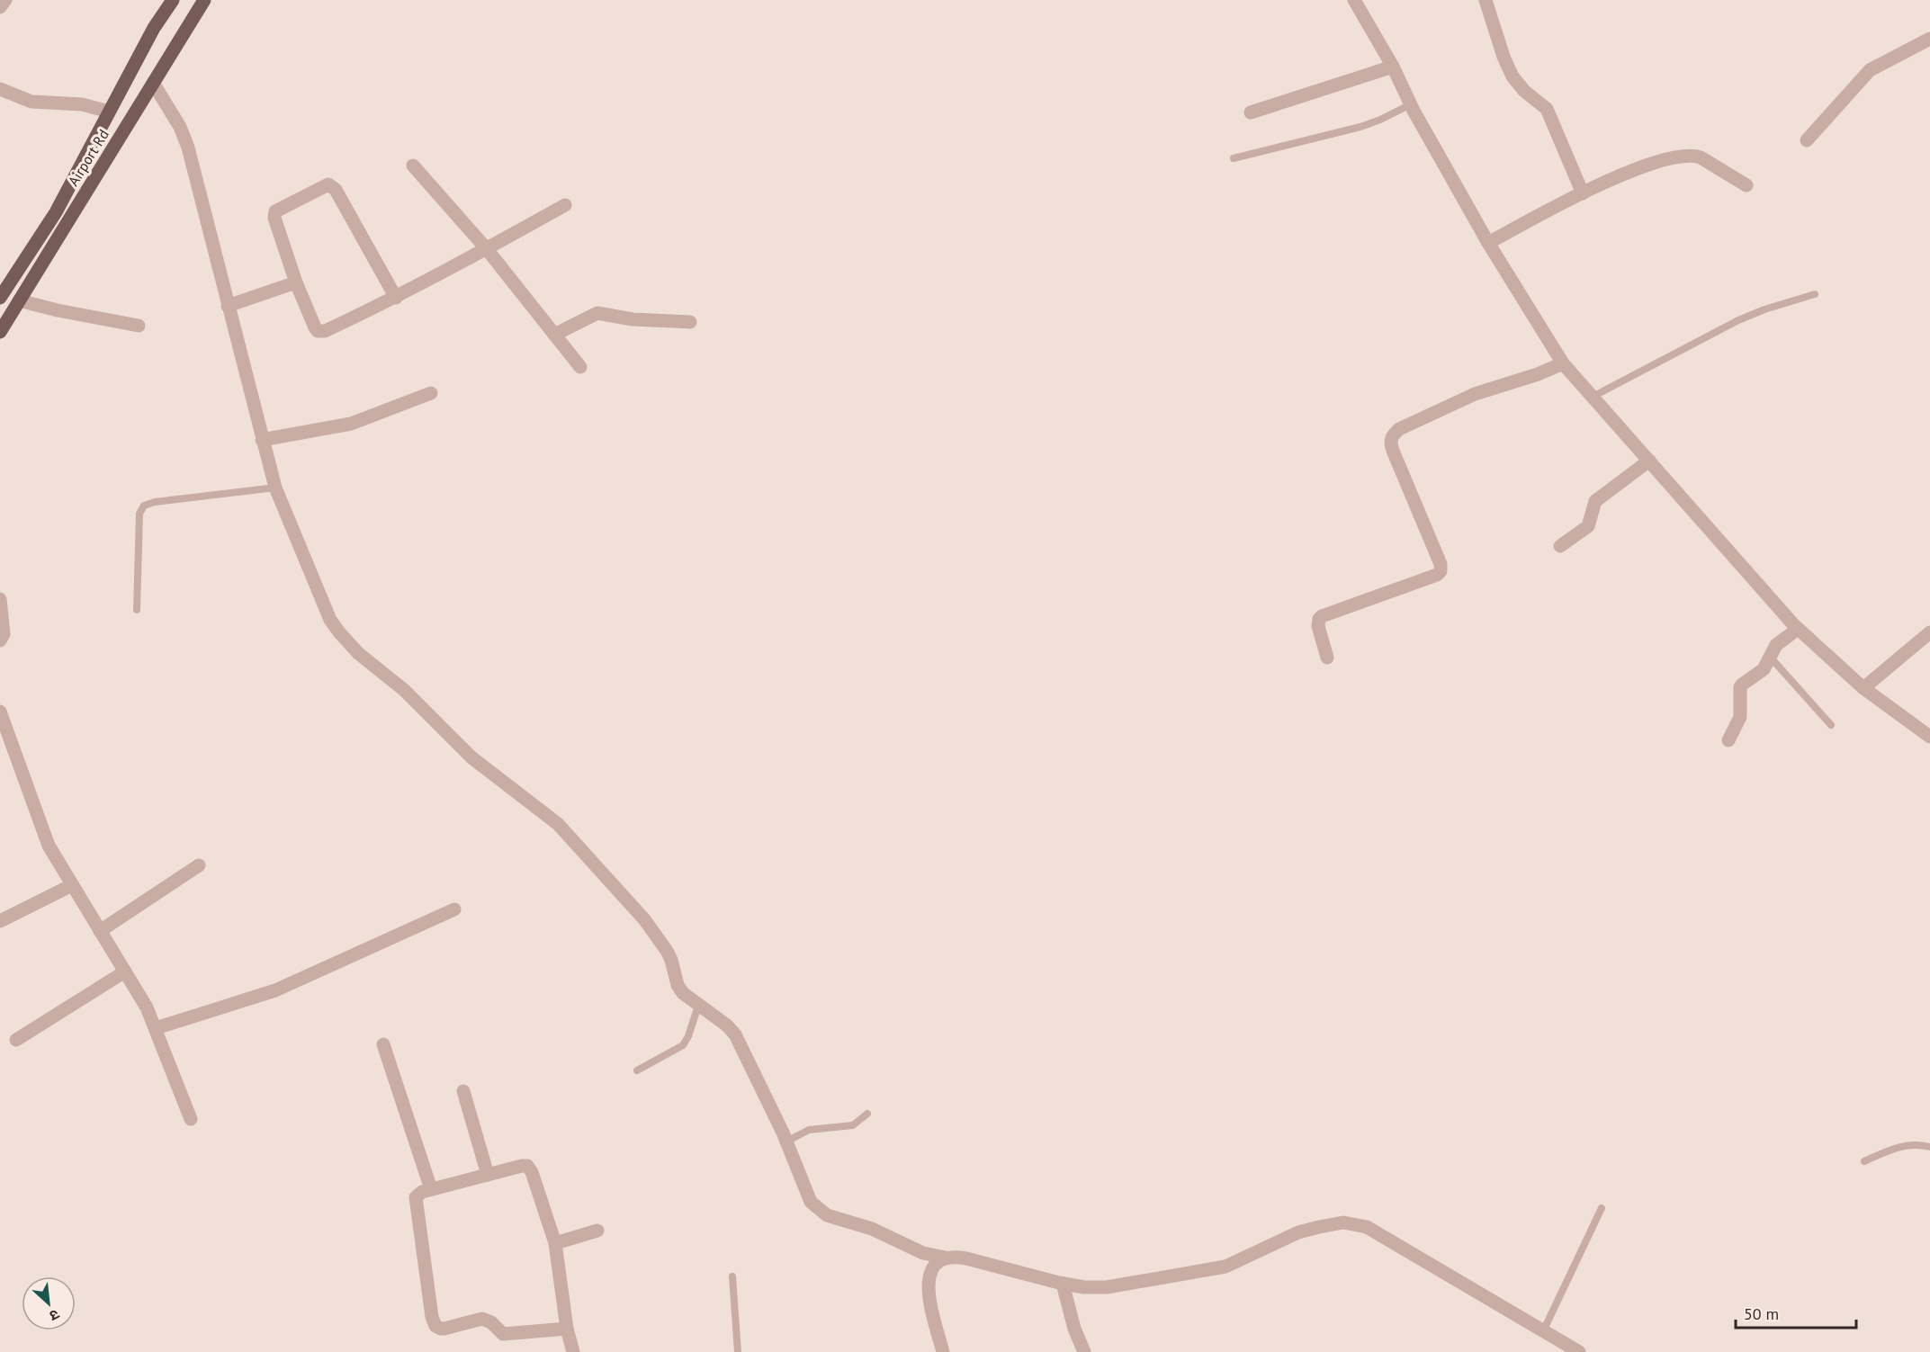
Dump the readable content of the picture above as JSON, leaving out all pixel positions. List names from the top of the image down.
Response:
{
  "streets": {
    "main road": ["Airport Rd"]
  },
  "scale_bar": "50 m",
  "north": "bottom right"
}
